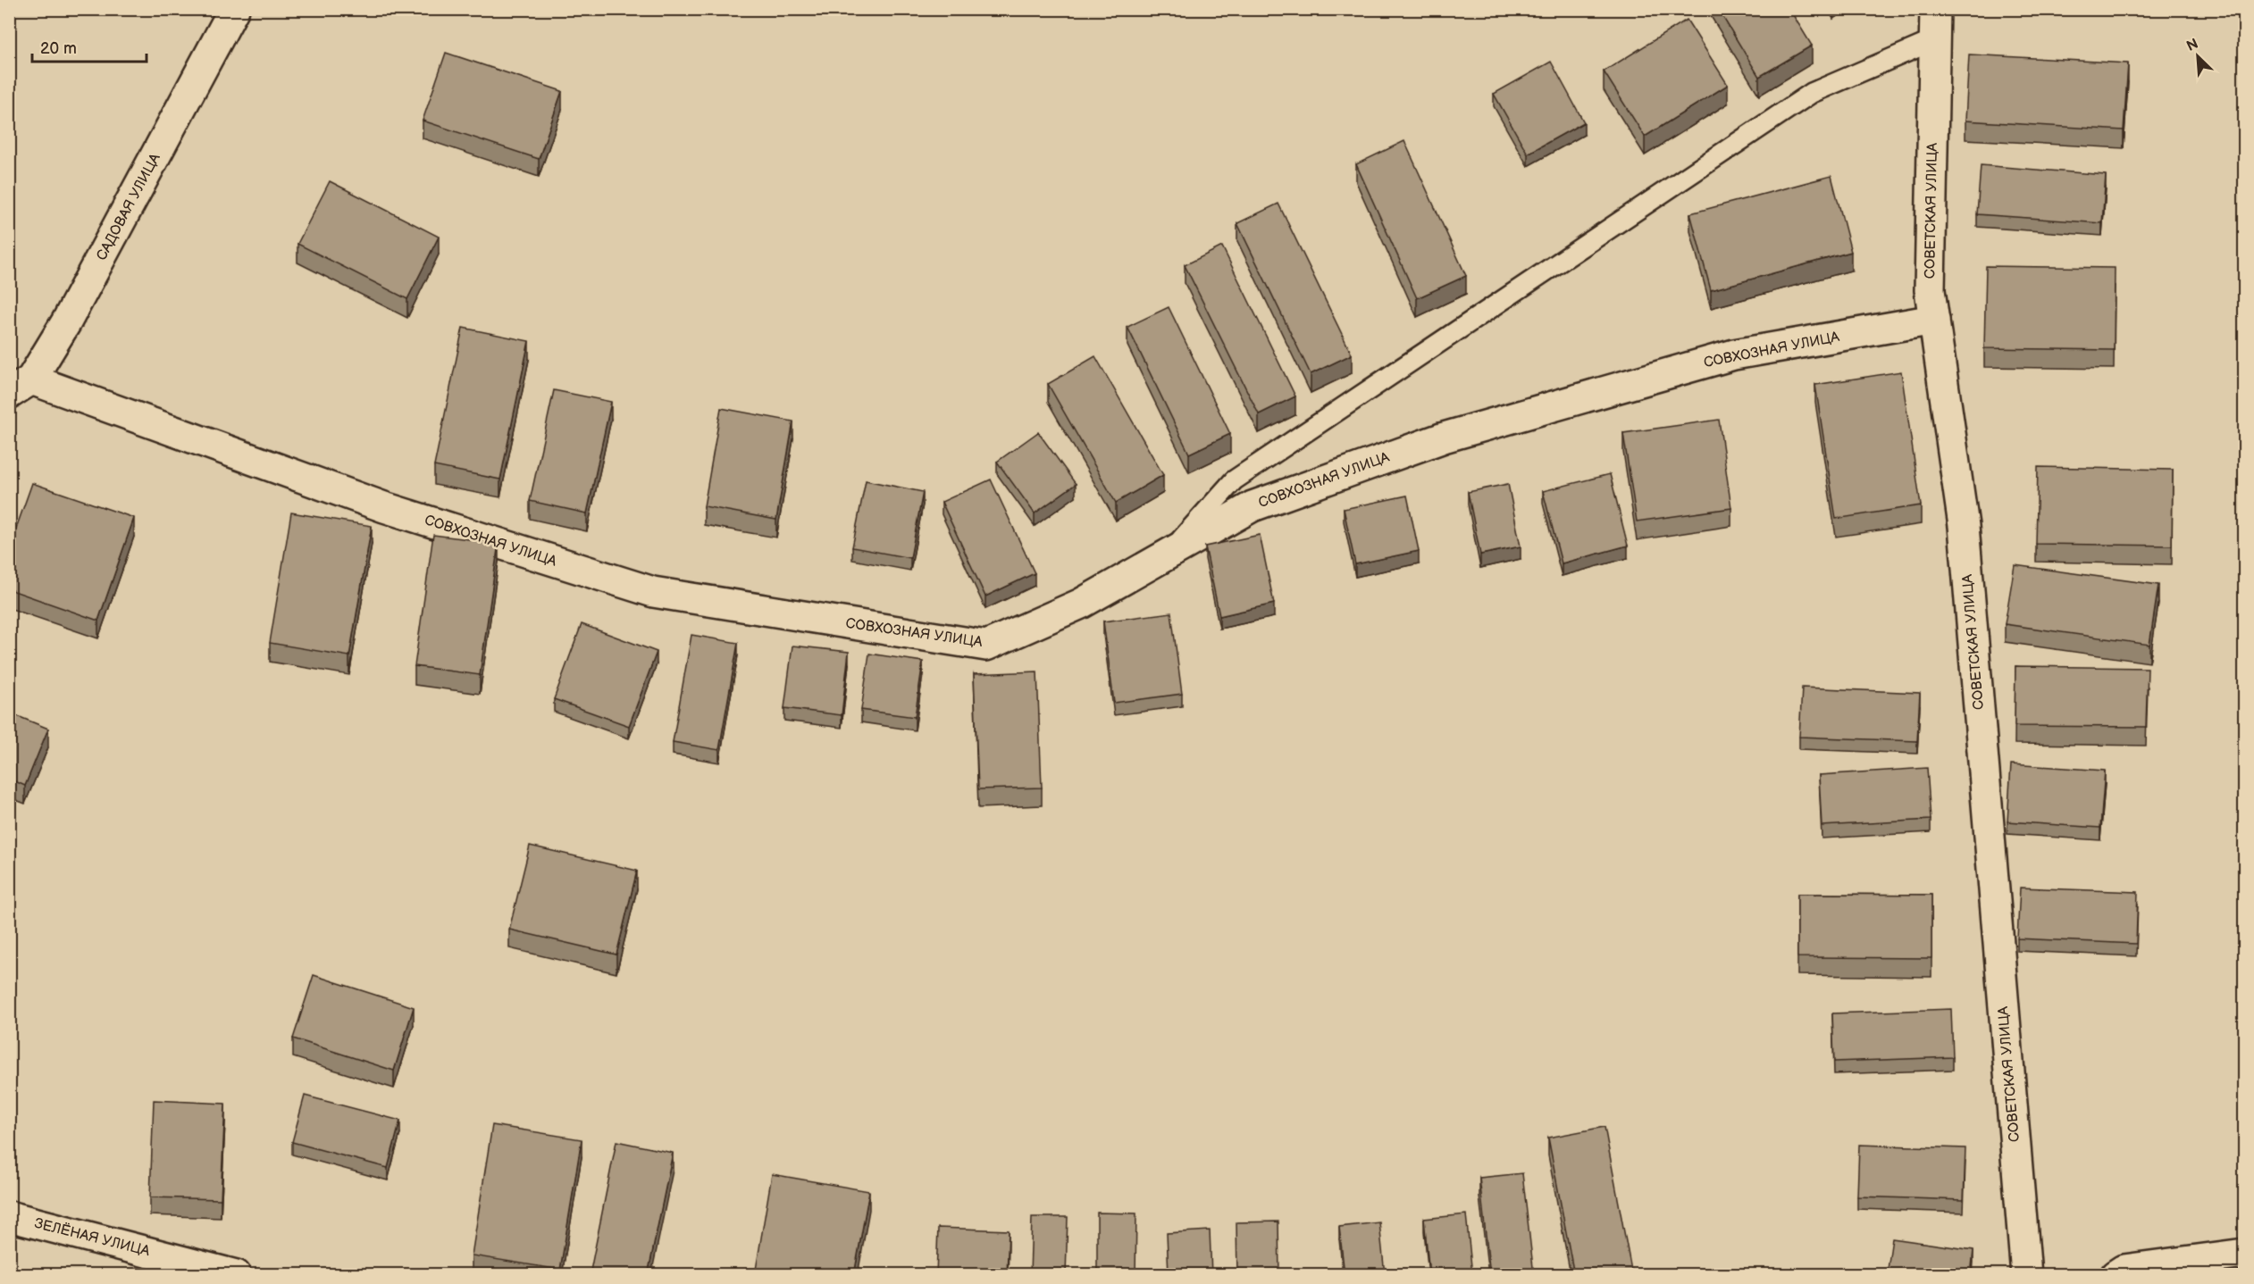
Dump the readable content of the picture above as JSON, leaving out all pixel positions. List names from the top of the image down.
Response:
{
  "streets": {
    "street": [
      "САДОВАЯ УЛИЦА",
      "СОВЕТСКАЯ УЛИЦА",
      "СОВХОЗНАЯ УЛИЦА",
      "ЗЕЛЁНАЯ УЛИЦА"
    ]
  },
  "crossings": [
    ["САДОВАЯ УЛИЦА", "СОВХОЗНАЯ УЛИЦА"],
    ["СОВЕТСКАЯ УЛИЦА", "СОВХОЗНАЯ УЛИЦА"]
  ],
  "scale_bar": "20 m",
  "north": "top left"
}
